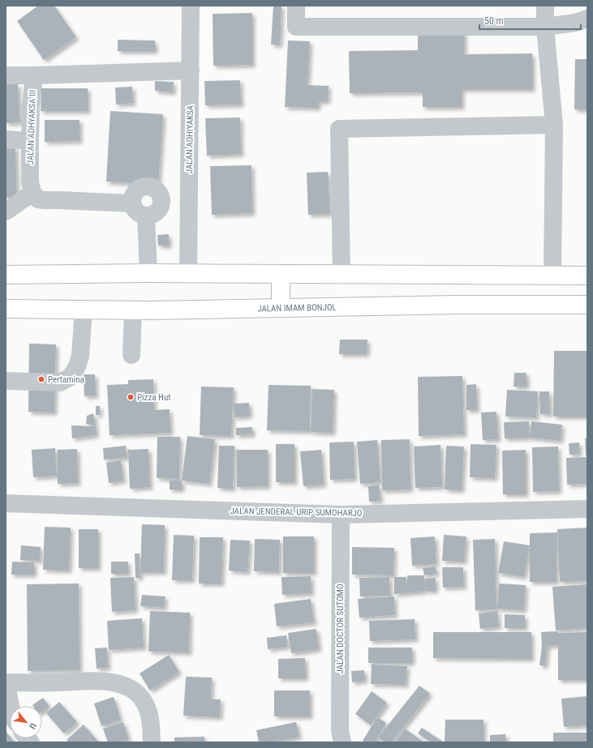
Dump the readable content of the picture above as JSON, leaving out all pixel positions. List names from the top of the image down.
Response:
{
  "streets": {
    "highway": ["JALAN IMAM BONJOL"],
    "street": [
      "JALAN ADHYAKSA III",
      "JALAN ADHIYAKSA",
      "JALAN JENDERAL URIP SUMOHARJO",
      "JALAN DOCTOR SUTOMO"
    ]
  },
  "crossings": [
    ["JALAN JENDERAL URIP SUMOHARJO", "JALAN DOCTOR SUTOMO"]
  ],
  "places": ["Pertamina", "Pizza Hut"],
  "scale_bar": "50 m",
  "north": "bottom right"
}
